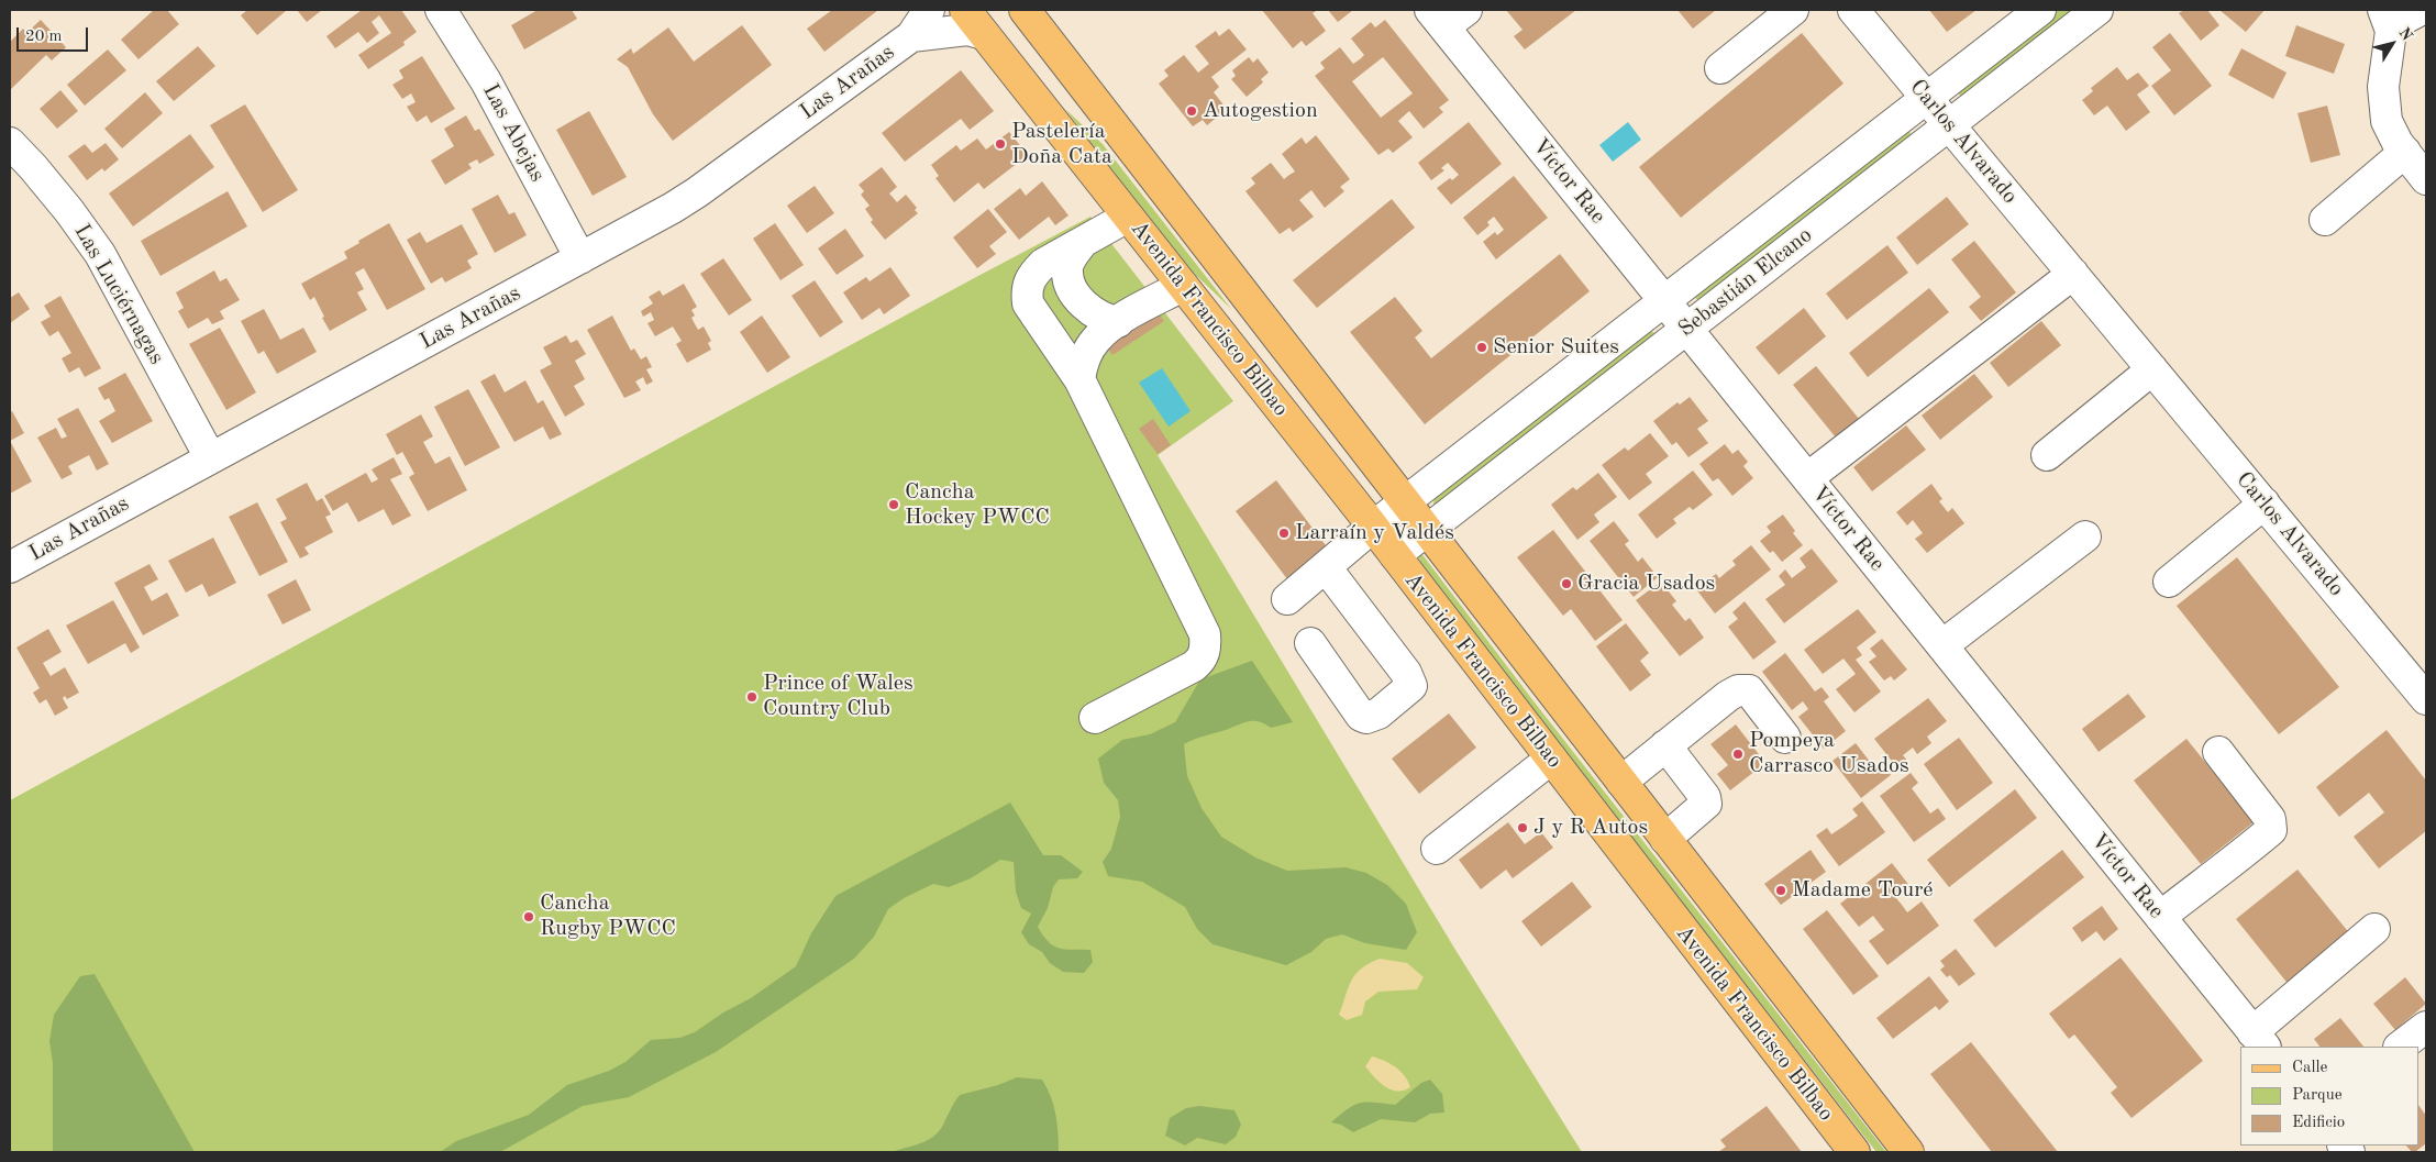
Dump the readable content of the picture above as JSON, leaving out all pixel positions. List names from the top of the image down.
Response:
{
  "streets": {
    "main road": ["Avenida Francisco Bilbao"],
    "street": [
      "Las Arañas",
      "Las Abejas",
      "Carlos Alvarado",
      "Víctor Rae",
      "Sebastián Elcano",
      "Las Luciérnagas"
    ]
  },
  "crossings": [
    ["Las Arañas", "Las Abejas"],
    ["Las Arañas", "Las Luciérnagas"],
    ["Las Arañas", "Avenida Francisco Bilbao"],
    ["Carlos Alvarado", "Sebastián Elcano"],
    ["Víctor Rae", "Sebastián Elcano"],
    ["Sebastián Elcano", "Avenida Francisco Bilbao"]
  ],
  "places": [
    "Autogestion",
    "Pastelería Doña Cata",
    "Senior Suites",
    "Cancha Hockey PWCC",
    "Larraín y Valdés",
    "Gracia Usados",
    "Prince of Wales Country Club",
    "Pompeya Carrasco Usados",
    "J y R Autos",
    "Madame Touré",
    "Cancha Rugby PWCC"
  ],
  "legend": ["Calle", "Parque", "Edificio"],
  "scale_bar": "20 m",
  "north": "top right"
}
